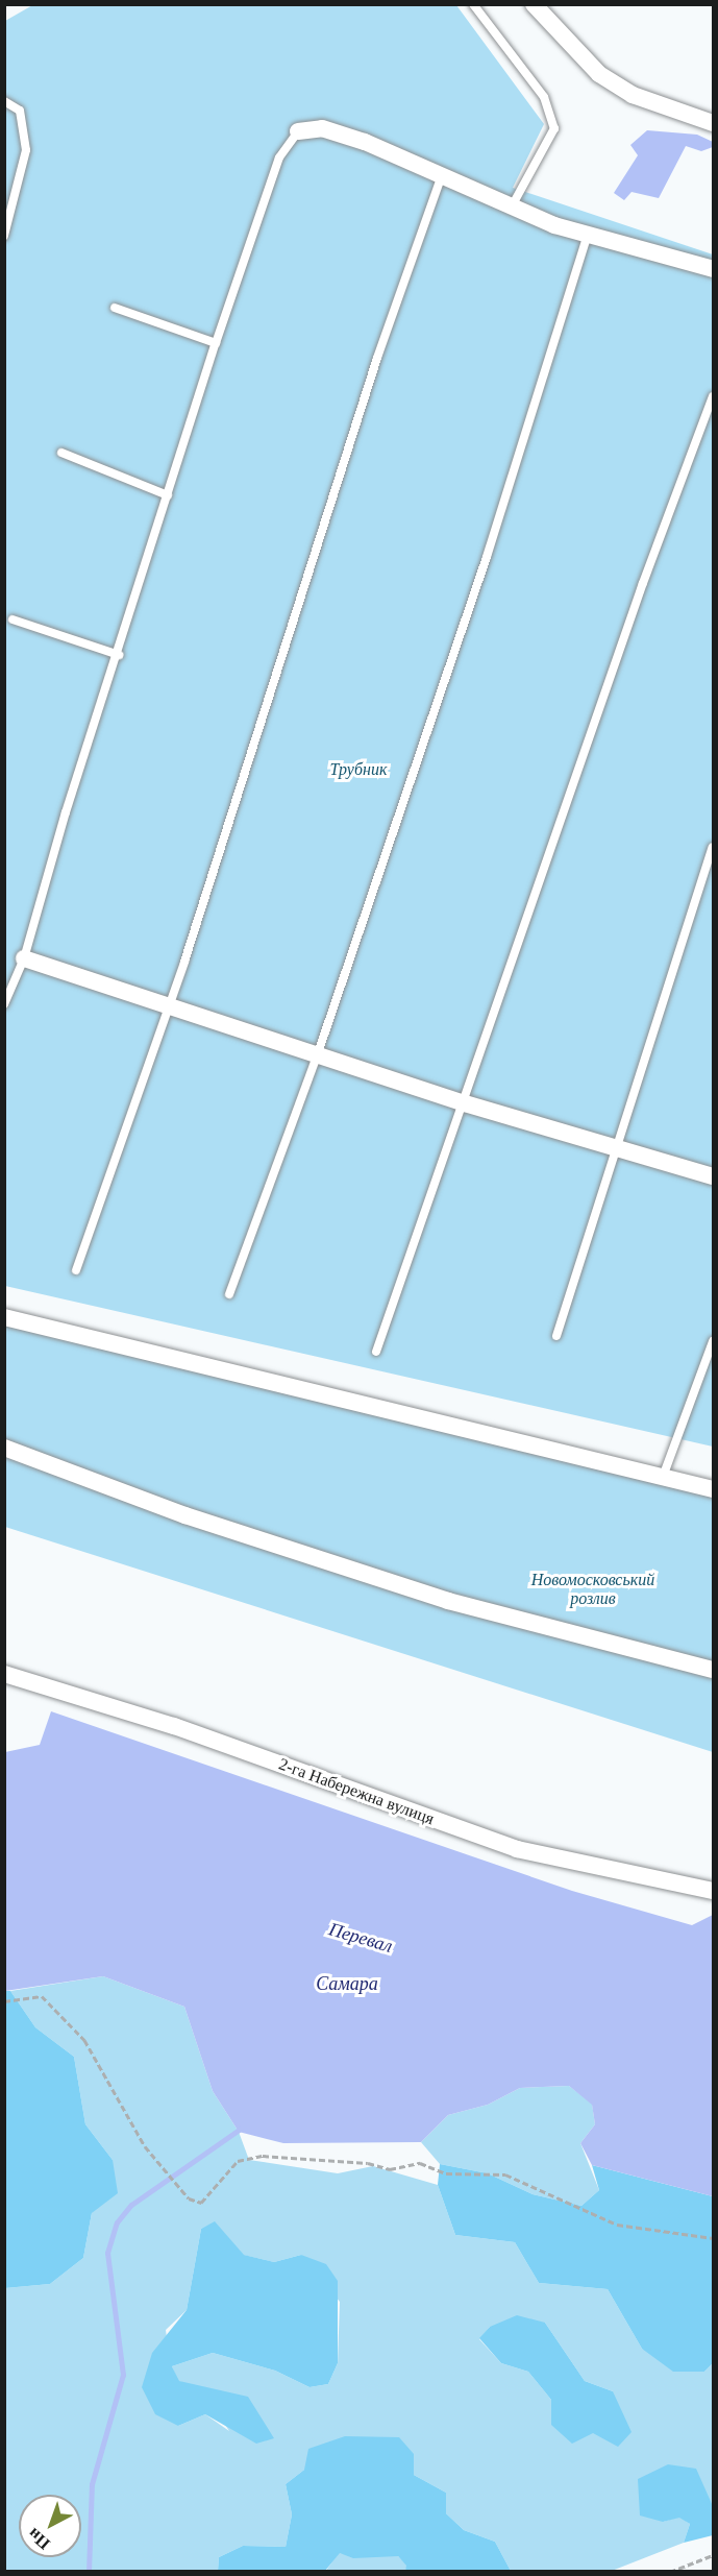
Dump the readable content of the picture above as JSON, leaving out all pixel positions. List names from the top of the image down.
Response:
{
  "streets": {
    "street": ["2-га Набережна вулиця"]
  },
  "water": ["Перевал", "Самара"],
  "parks": ["Трубник", "Новомосковський розлив"],
  "north": "bottom left"
}
